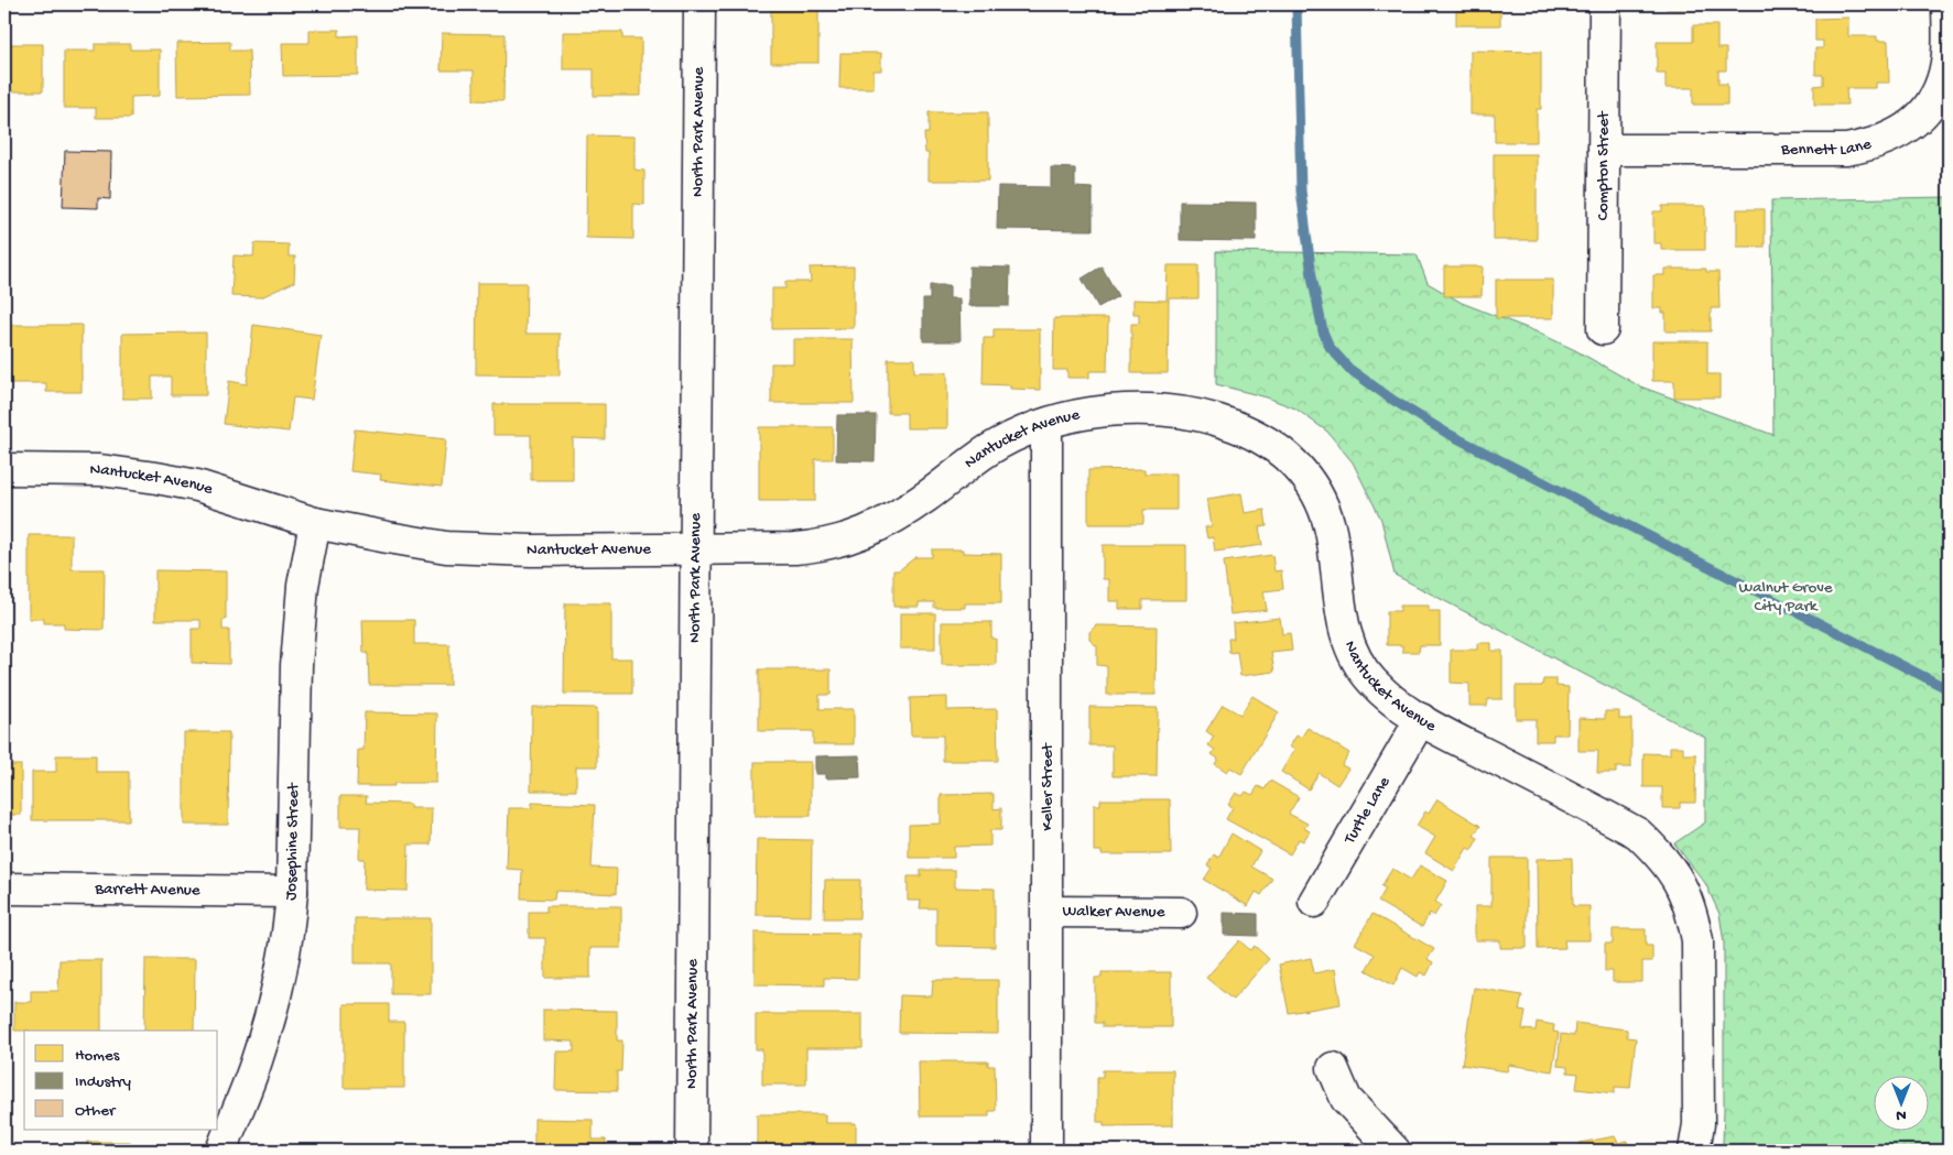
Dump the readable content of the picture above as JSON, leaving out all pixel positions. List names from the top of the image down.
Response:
{
  "streets": {
    "street": [
      "North Park Avenue",
      "Bennett Lane",
      "Compton Street",
      "Nantucket Avenue",
      "Keller Street",
      "Turtle Lane",
      "Josephine Street",
      "Barrett Avenue",
      "Walker Avenue"
    ]
  },
  "crossings": [
    ["North Park Avenue", "Nantucket Avenue"],
    ["Bennett Lane", "Compton Street"],
    ["Nantucket Avenue", "Keller Street"],
    ["Nantucket Avenue", "Turtle Lane"],
    ["Nantucket Avenue", "Josephine Street"],
    ["Keller Street", "Walker Avenue"],
    ["Josephine Street", "Barrett Avenue"]
  ],
  "parks": ["Walnut Grove City Park"],
  "legend": ["Homes", "Industry", "Other"],
  "north": "bottom"
}
